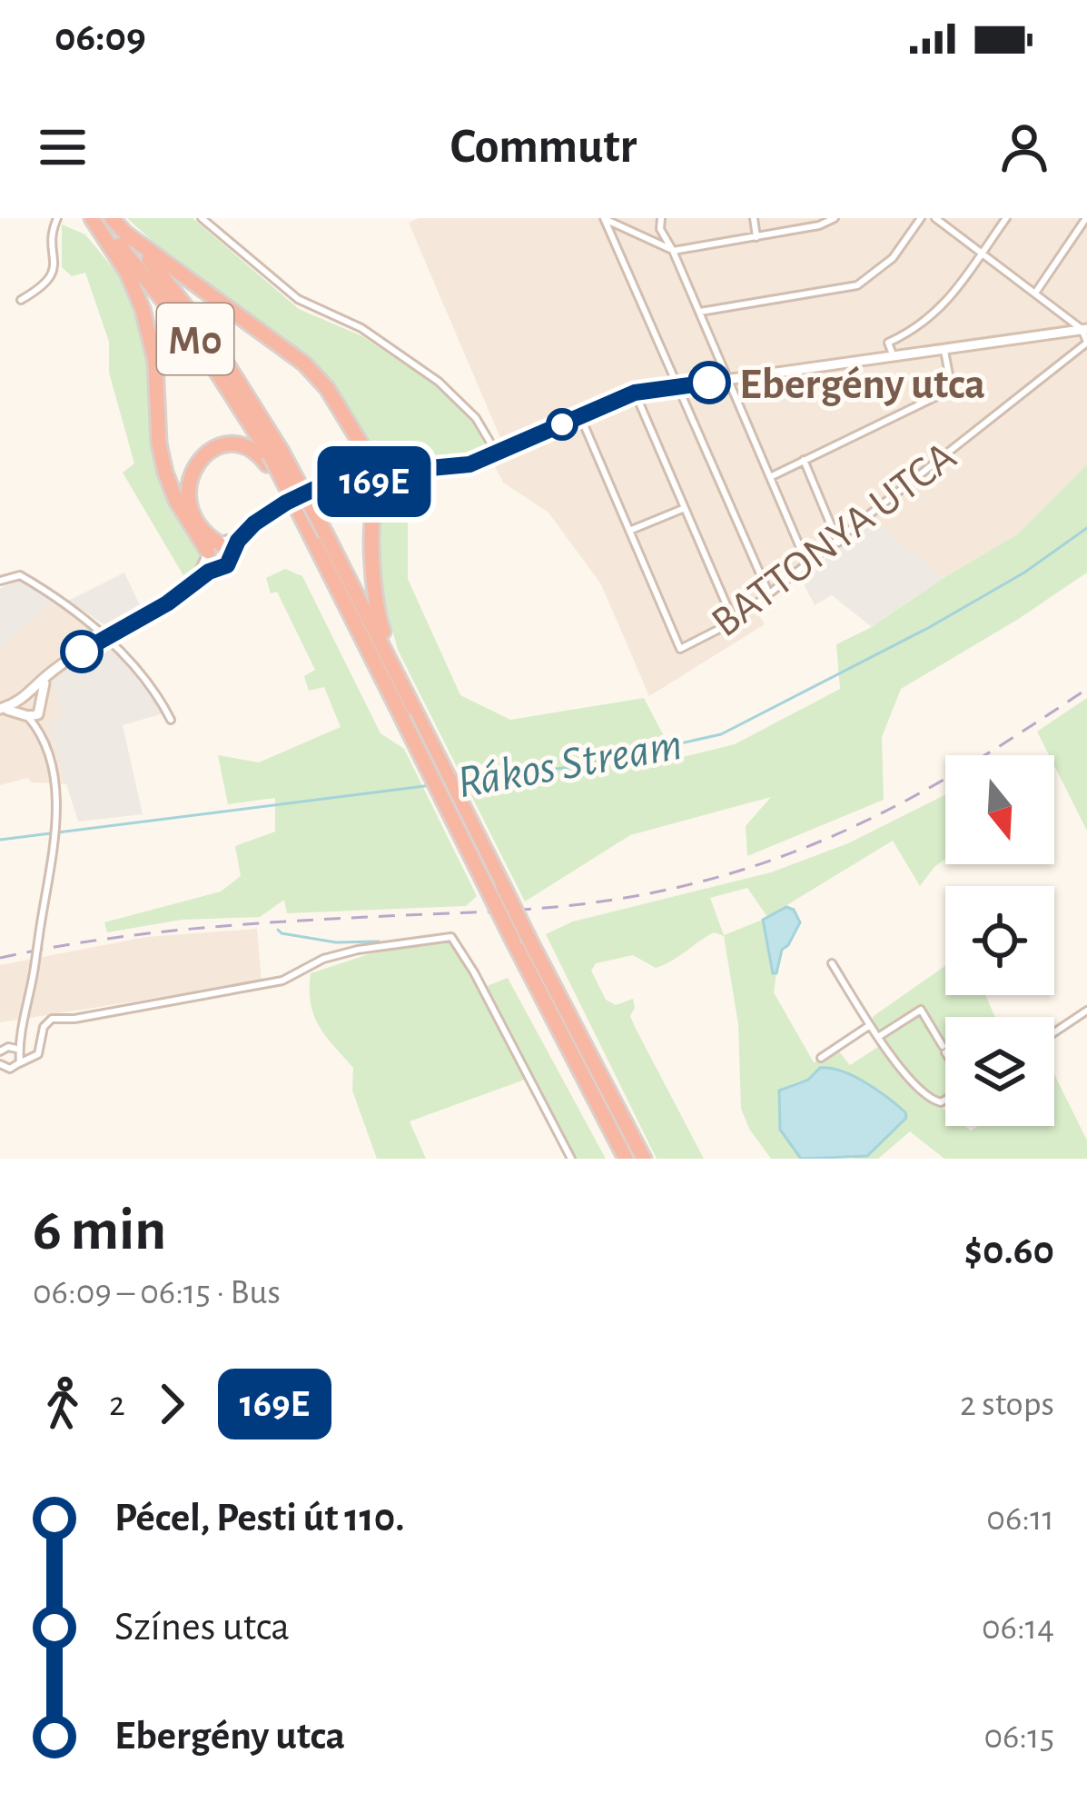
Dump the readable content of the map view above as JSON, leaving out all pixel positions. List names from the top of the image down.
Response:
{
  "streets": {
    "highway": ["M0"],
    "street": ["BATTONYA UTCA"]
  },
  "water": ["Rákos Stream"],
  "places": ["Ebergény utca"],
  "lines": ["bus line 169E"],
  "north": "bottom",
  "page": {
    "status": "06:09",
    "header": "Commutr",
    "on_map": "169E",
    "heading": ["6 min", "06:09 – 06:15 · Bus", "$0.60"],
    "legs": ["2", "169E", "2 stops"],
    "list": [
      {
        "name": "Pécel, Pesti út 110.",
        "value": "06:11"
      },
      {
        "name": "Színes utca",
        "value": "06:14"
      },
      {
        "name": "Ebergény utca",
        "value": "06:15"
      }
    ]
  }
}
